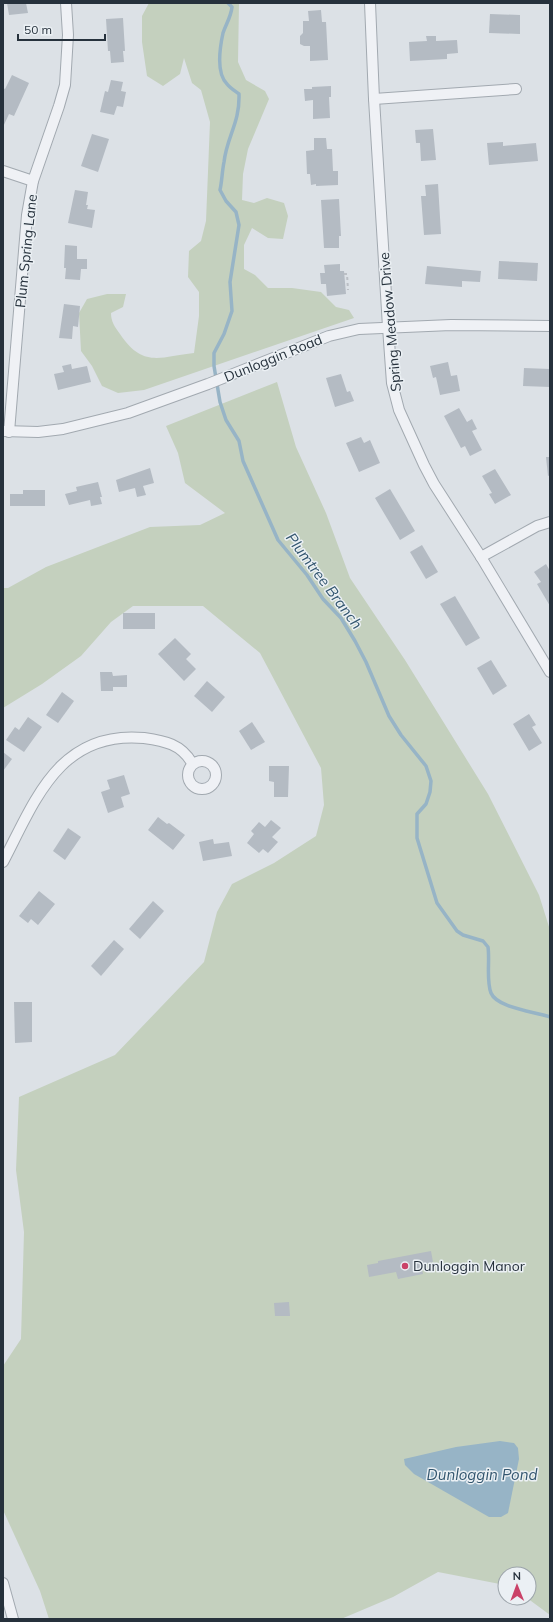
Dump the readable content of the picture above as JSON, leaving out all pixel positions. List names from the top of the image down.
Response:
{
  "streets": {
    "street": ["Plum Spring Lane", "Spring Meadow Drive", "Dunloggin Road"]
  },
  "crossings": [
    ["Plum Spring Lane", "Dunloggin Road"],
    ["Spring Meadow Drive", "Dunloggin Road"]
  ],
  "water": ["Plumtree Branch", "Dunloggin Pond"],
  "places": ["Dunloggin Manor"],
  "scale_bar": "50 m",
  "north": "top"
}
